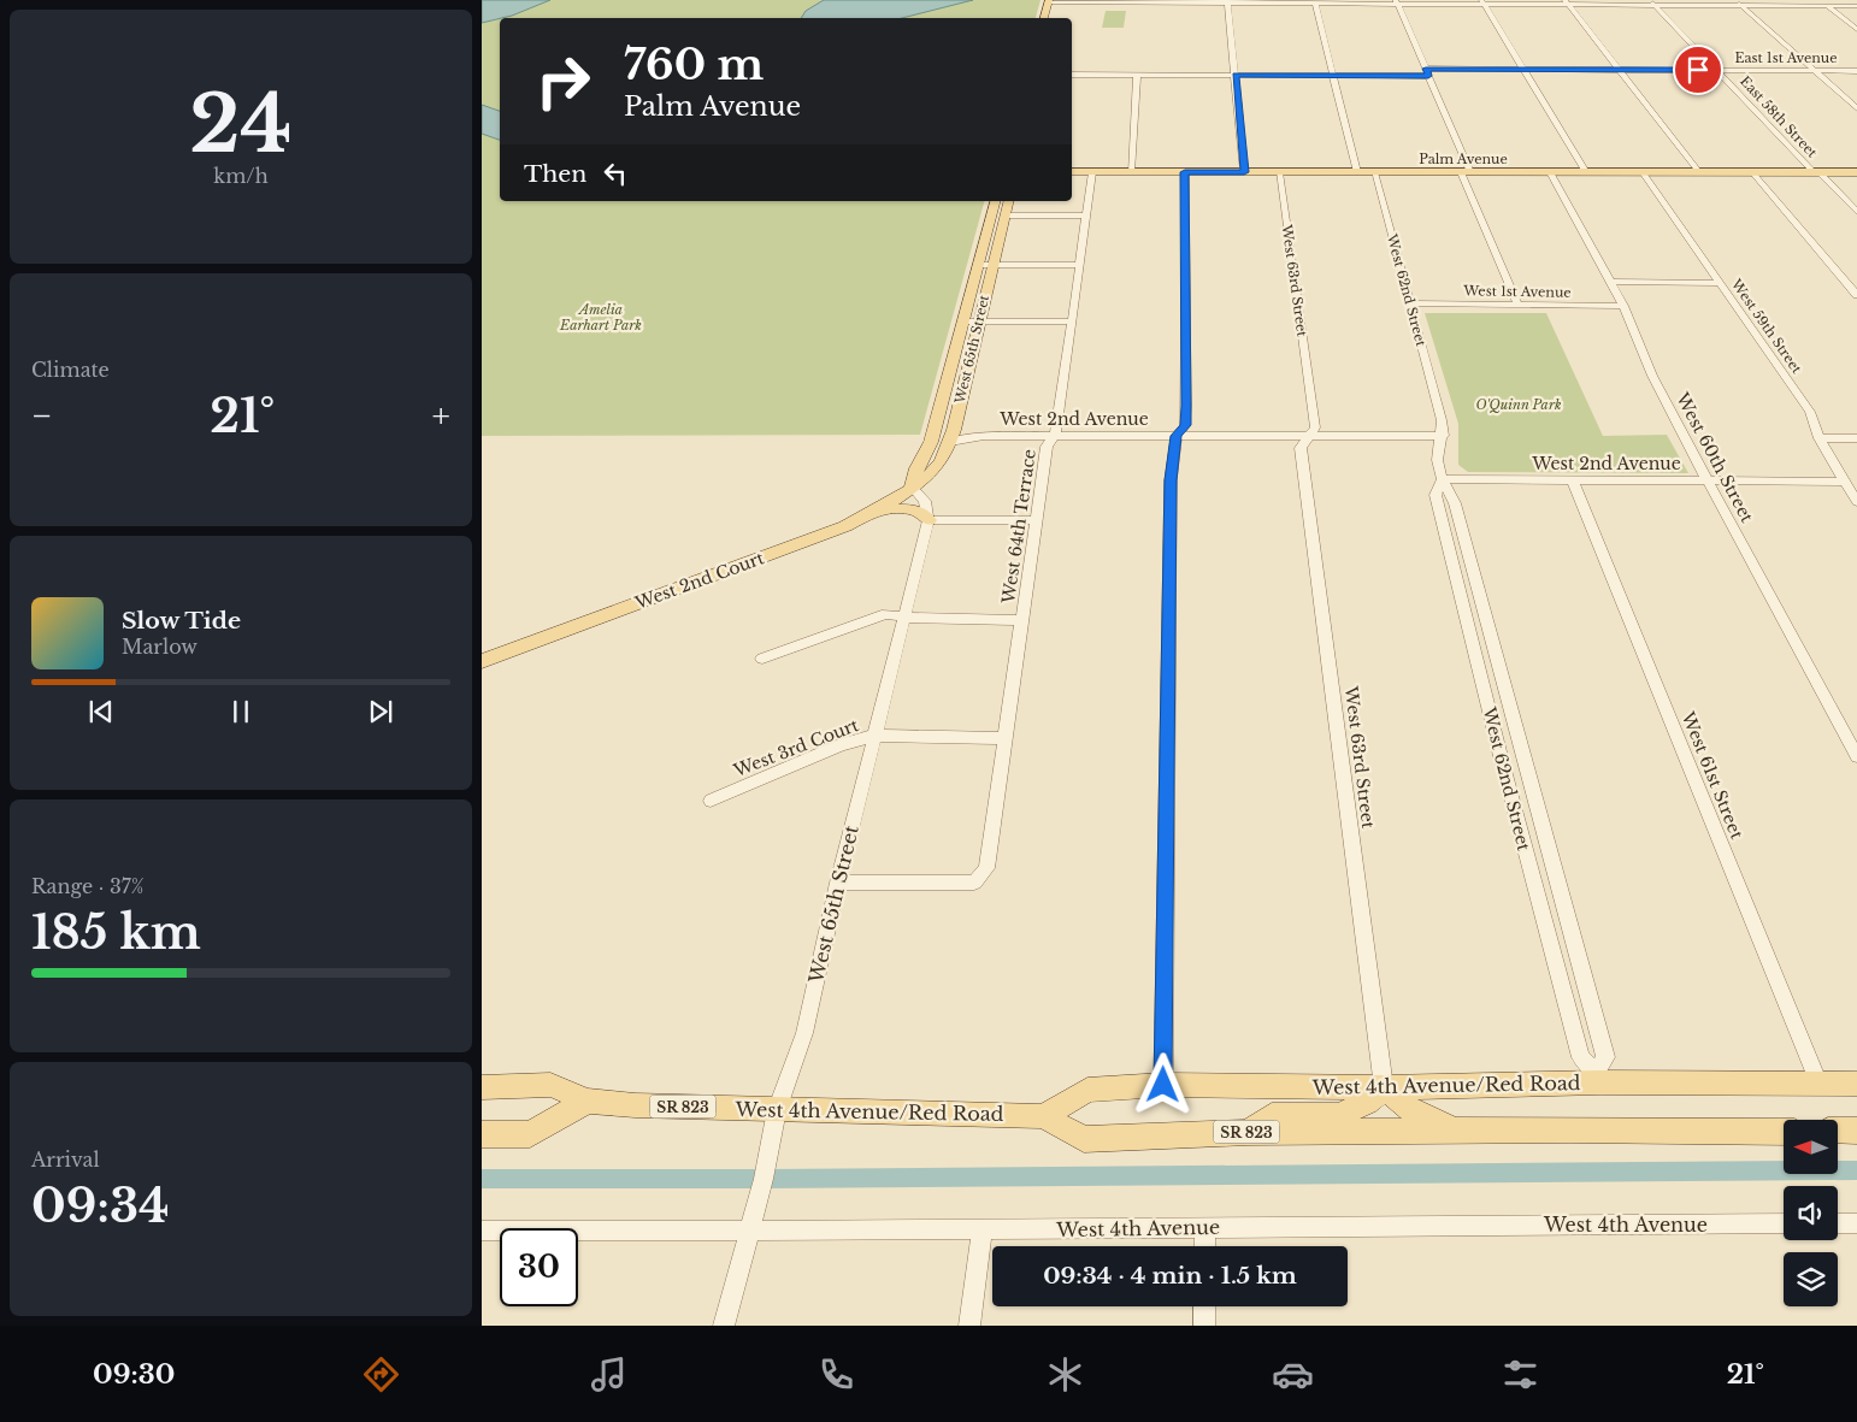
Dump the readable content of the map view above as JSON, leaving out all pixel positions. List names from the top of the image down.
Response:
{
  "streets": {
    "main road": [
      "Palm Avenue",
      "West 65th Street",
      "West 2nd Court",
      "West 4th Avenue/Red Road",
      "SR 823"
    ],
    "street": [
      "East 1st Avenue",
      "East 58th Street",
      "West 63rd Street",
      "West 62nd Street",
      "West 1st Avenue",
      "West 59th Street",
      "West 2nd Avenue",
      "West 60th Street",
      "West 64th Terrace",
      "West 3rd Court",
      "West 61st Street",
      "West 4th Avenue"
    ]
  },
  "crossings": [
    ["East 1st Avenue", "East 58th Street"],
    ["East 58th Street", "Palm Avenue"],
    ["Palm Avenue", "West 63rd Street"],
    ["Palm Avenue", "West 62nd Street"],
    ["Palm Avenue", "West 59th Street"],
    ["Palm Avenue", "West 60th Street"],
    ["Palm Avenue", "West 64th Terrace"],
    ["West 63rd Street", "West 2nd Avenue"],
    ["West 63rd Street", "West 4th Avenue/Red Road"],
    ["West 62nd Street", "West 1st Avenue"],
    ["West 62nd Street", "West 2nd Avenue"],
    ["West 62nd Street", "West 4th Avenue/Red Road"],
    ["West 1st Avenue", "West 60th Street"],
    ["West 59th Street", "West 2nd Avenue"],
    ["West 65th Street", "West 2nd Avenue"],
    ["West 65th Street", "West 64th Terrace"],
    ["West 65th Street", "West 2nd Court"],
    ["West 65th Street", "West 3rd Court"],
    ["West 65th Street", "West 4th Avenue/Red Road"],
    ["West 65th Street", "West 4th Avenue"],
    ["West 2nd Avenue", "West 60th Street"],
    ["West 2nd Avenue", "West 64th Terrace"],
    ["West 2nd Avenue", "West 61st Street"],
    ["West 64th Terrace", "West 3rd Court"],
    ["West 61st Street", "West 4th Avenue/Red Road"]
  ],
  "parks": ["Amelia Earhart Park", "O'Quinn Park"],
  "north": "left",
  "page": {
    "tile": [
      ["24", "km/h"],
      "Climate",
      ["Range · 37%", "185 km"],
      ["Arrival", "09:34"]
    ],
    "turn": ["760 m", "Palm Avenue"],
    "then": "Then",
    "heat": ["−", "21°", "+"],
    "song": ["Slow Tide", "Marlow"],
    "limit": "30",
    "trip": "09:34 · 4 min · 1.5 km",
    "tabs": ["09:30", "21°"]
  }
}
